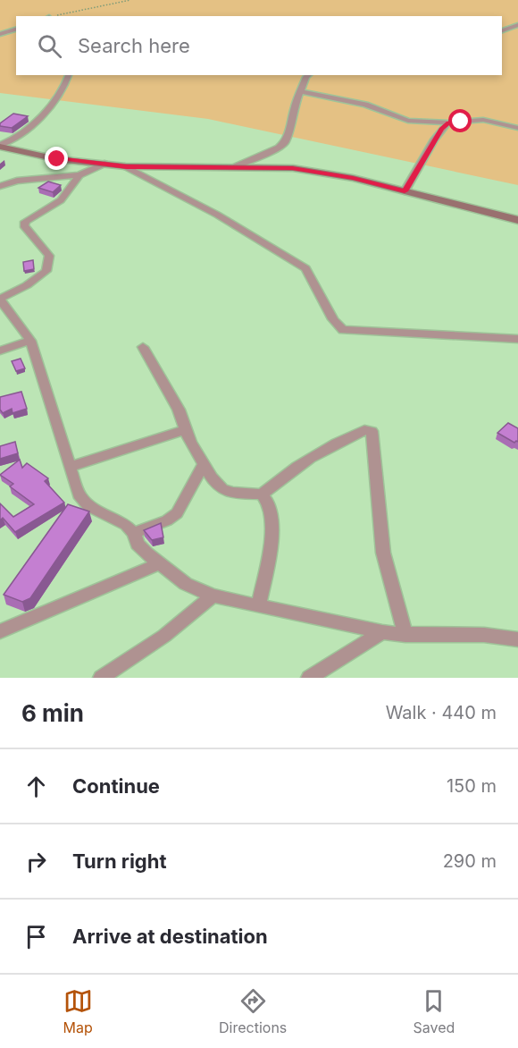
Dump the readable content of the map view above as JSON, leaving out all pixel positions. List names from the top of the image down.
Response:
{
  "page": {
    "search": "Search here",
    "heading": ["6 min", "Walk · 440 m"],
    "list": [
      ["Continue", "150 m"],
      ["Turn right", "290 m"],
      "Arrive at destination"
    ],
    "nav": ["Map", "Directions", "Saved"]
  }
}
